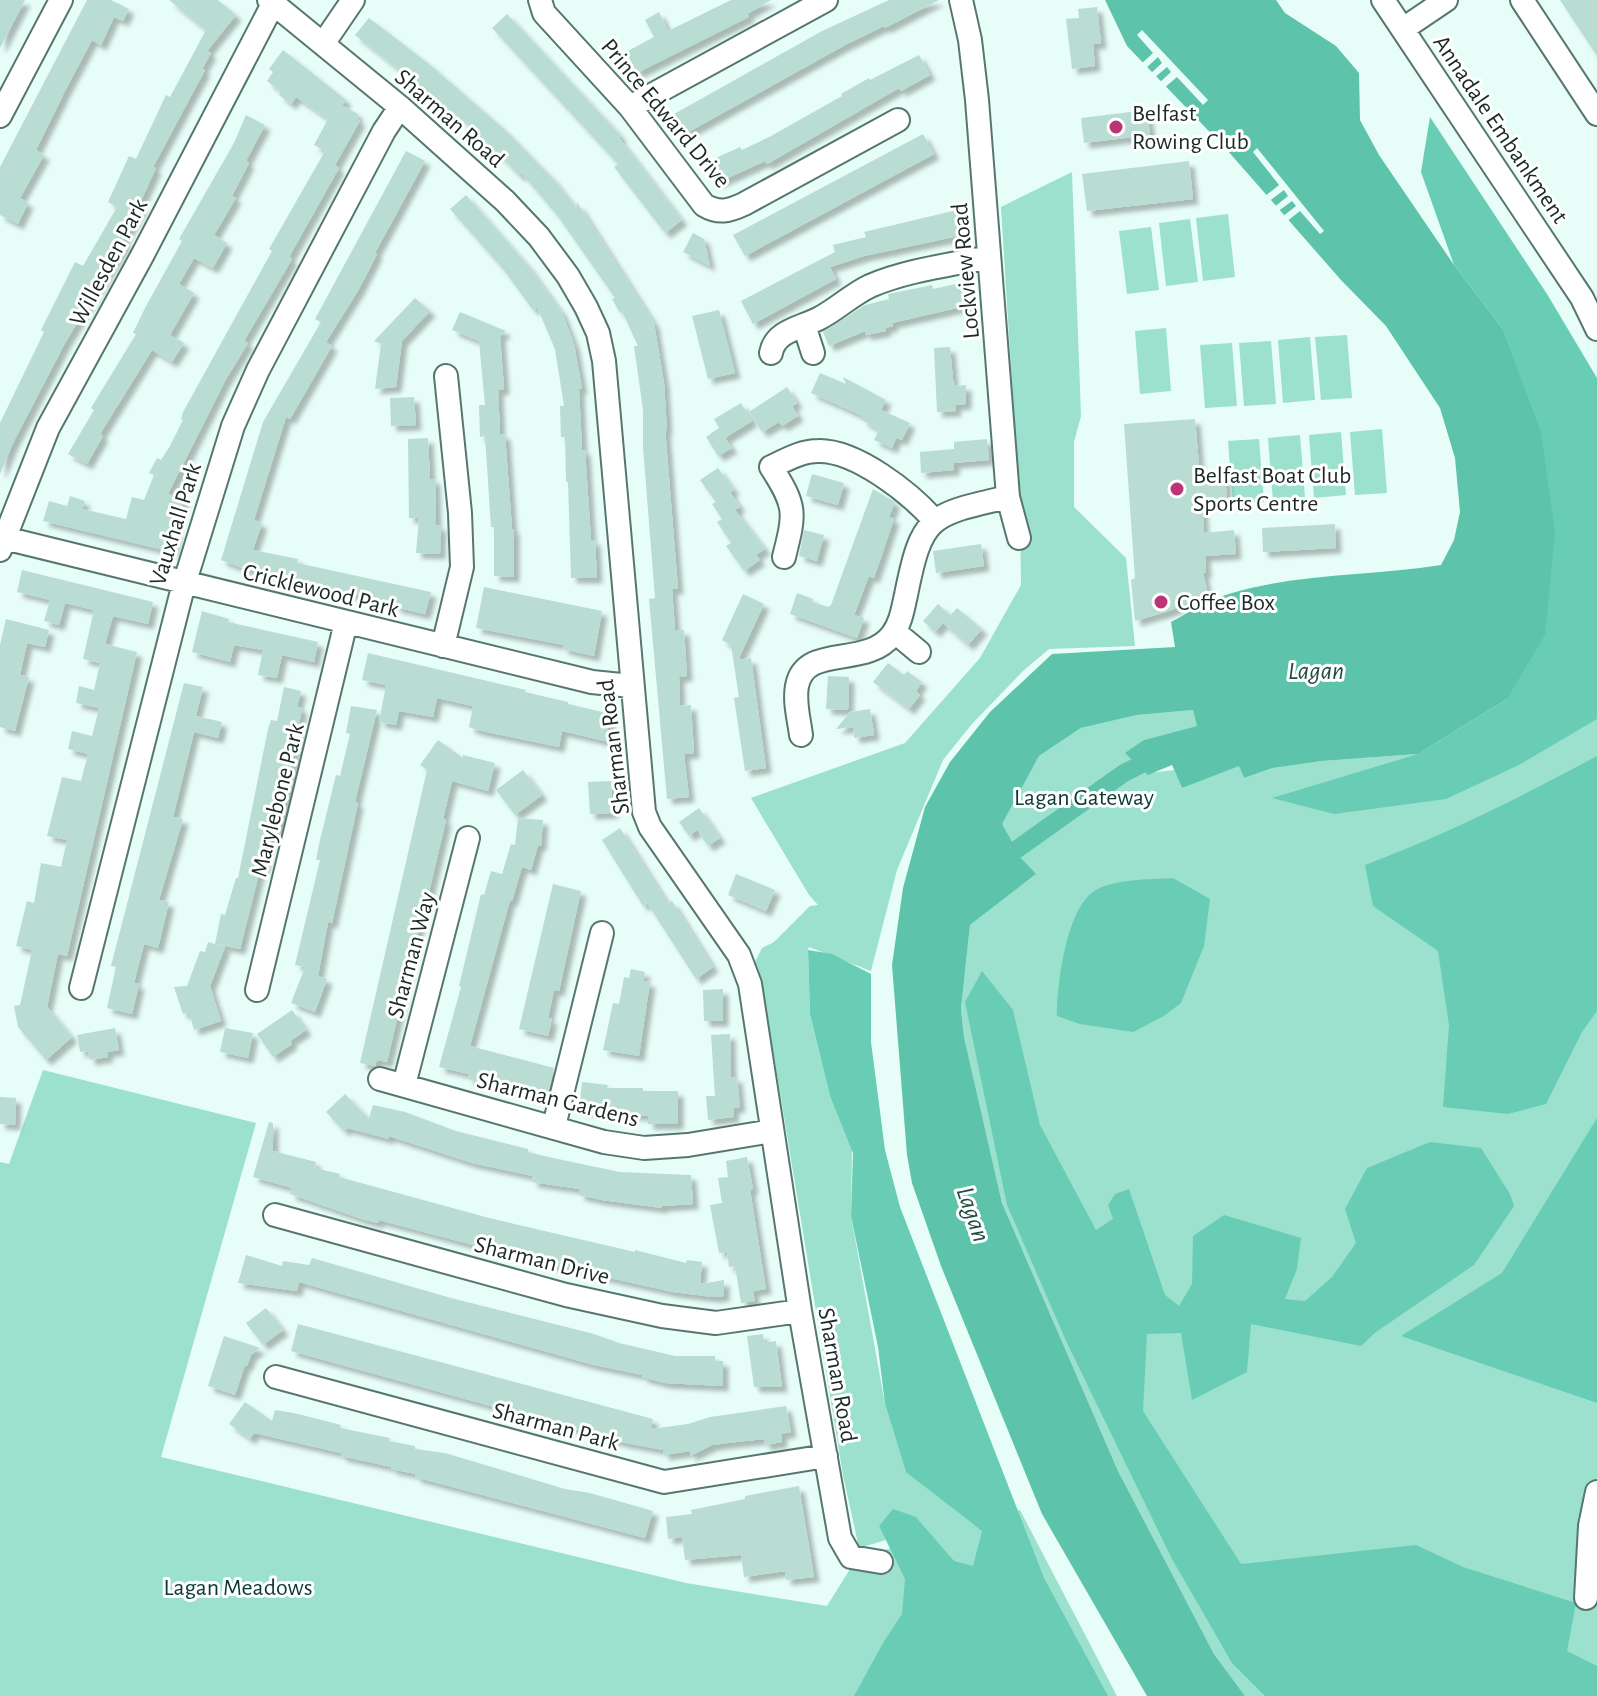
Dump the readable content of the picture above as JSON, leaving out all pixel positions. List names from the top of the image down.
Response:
{
  "streets": {
    "street": [
      "Prince Edward Drive",
      "Sharman Road",
      "Annadale Embankment",
      "Willesden Park",
      "Lockview Road",
      "Vauxhall Park",
      "Cricklewood Park",
      "Marylebone Park",
      "Sharman Way",
      "Sharman Gardens",
      "Sharman Drive",
      "Sharman Park"
    ]
  },
  "crossings": [
    ["Sharman Road", "Willesden Park"],
    ["Sharman Road", "Vauxhall Park"],
    ["Sharman Road", "Cricklewood Park"],
    ["Sharman Road", "Sharman Gardens"],
    ["Sharman Road", "Sharman Drive"],
    ["Sharman Road", "Sharman Park"],
    ["Willesden Park", "Cricklewood Park"],
    ["Vauxhall Park", "Cricklewood Park"],
    ["Cricklewood Park", "Marylebone Park"],
    ["Sharman Way", "Sharman Gardens"]
  ],
  "water": ["Lagan"],
  "parks": ["Lagan Gateway", "Lagan Meadows"],
  "places": ["Belfast Rowing Club", "Belfast Boat Club Sports Centre", "Coffee Box"]
}
